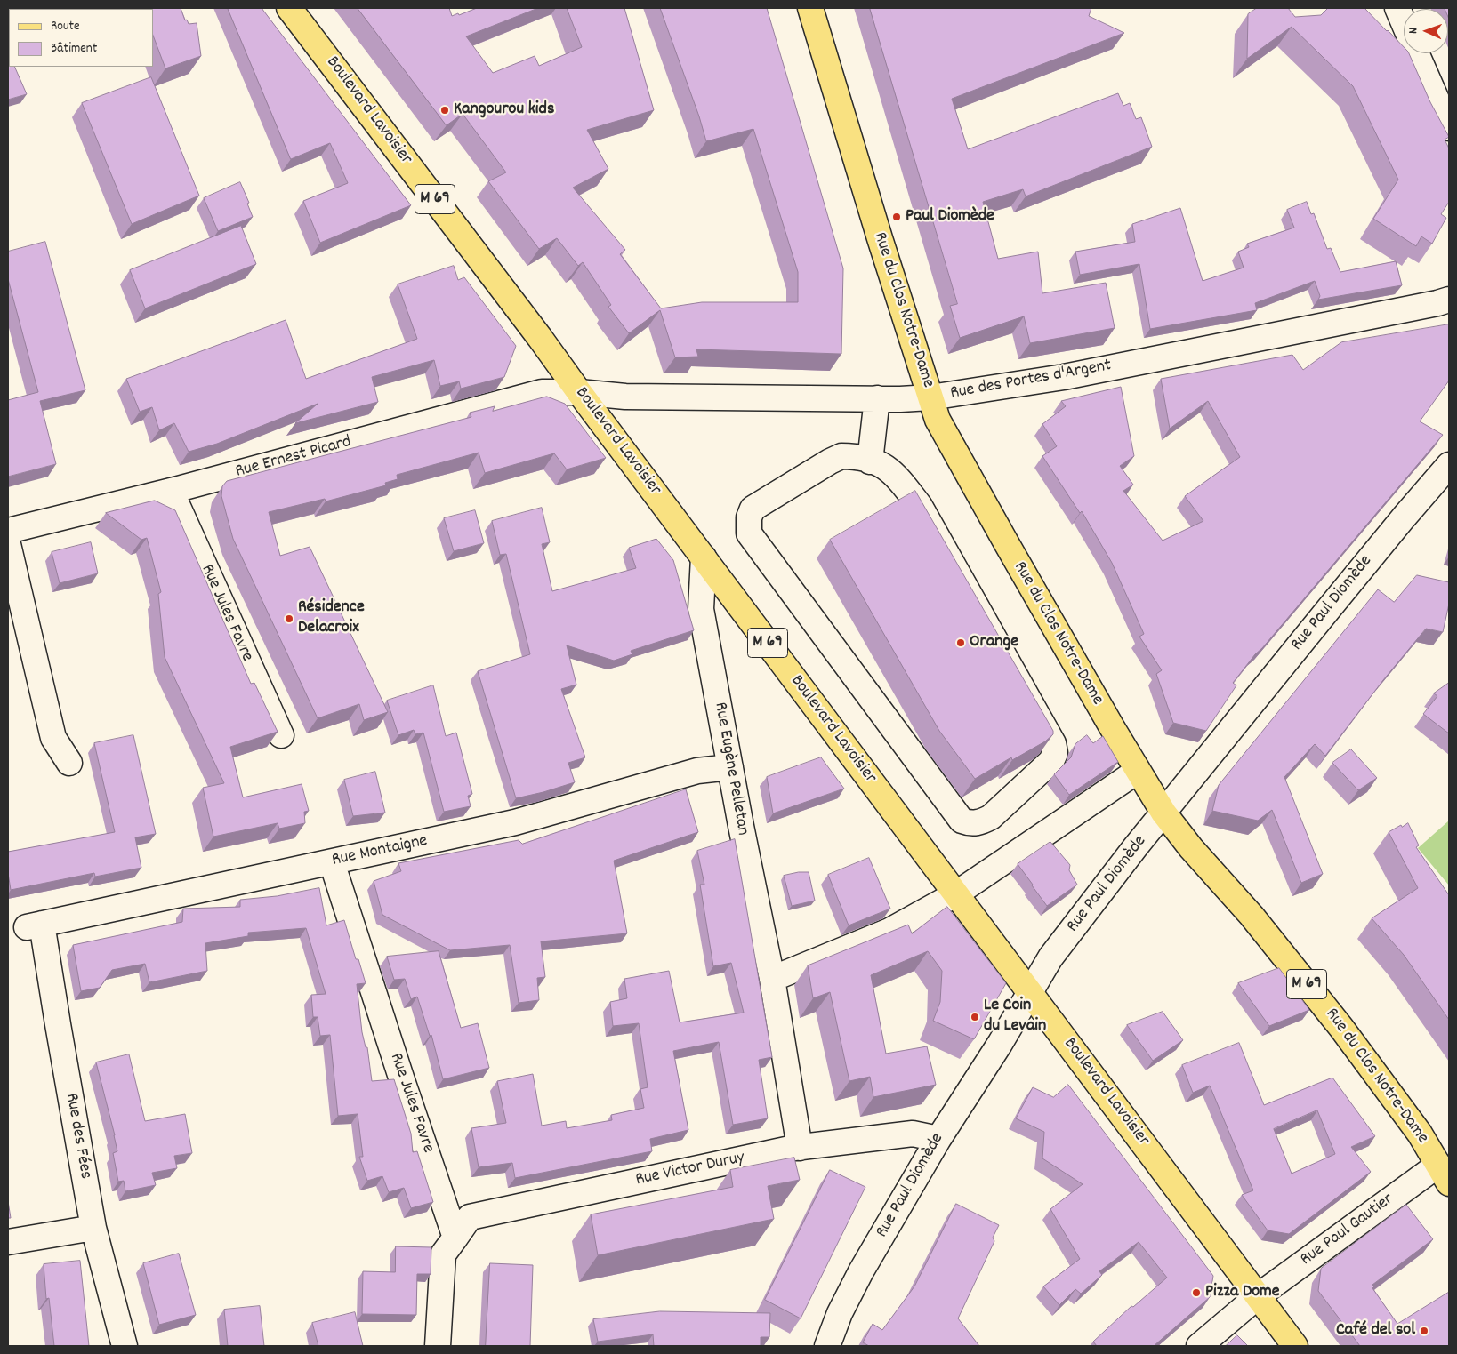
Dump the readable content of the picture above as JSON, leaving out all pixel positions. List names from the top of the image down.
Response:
{
  "streets": {
    "main road": ["Boulevard Lavoisier", "M 69", "Rue du Clos Notre-Dame"],
    "street": [
      "Rue des Portes d'Argent",
      "Rue Ernest Picard",
      "Rue Paul Diomède",
      "Rue Jules Favre",
      "Rue Eugène Pelletan",
      "Rue Montaigne",
      "Rue des Fées",
      "Rue Victor Duruy",
      "Rue Paul Gautier"
    ]
  },
  "crossings": [
    ["Boulevard Lavoisier", "Rue des Portes d'Argent"],
    ["Boulevard Lavoisier", "Rue Ernest Picard"],
    ["Boulevard Lavoisier", "Rue Paul Diomède"],
    ["Boulevard Lavoisier", "Rue Eugène Pelletan"],
    ["Boulevard Lavoisier", "Rue Paul Gautier"],
    ["Rue du Clos Notre-Dame", "Rue des Portes d'Argent"],
    ["Rue du Clos Notre-Dame", "Rue Paul Diomède"],
    ["Rue du Clos Notre-Dame", "Rue Paul Gautier"],
    ["Rue des Portes d'Argent", "Rue Ernest Picard"],
    ["Rue Ernest Picard", "Rue Jules Favre"],
    ["Rue Paul Diomède", "Rue Victor Duruy"],
    ["Rue Jules Favre", "Rue Montaigne"],
    ["Rue Jules Favre", "Rue Victor Duruy"],
    ["Rue Eugène Pelletan", "Rue Montaigne"],
    ["Rue Eugène Pelletan", "Rue Victor Duruy"],
    ["Rue Montaigne", "Rue des Fées"]
  ],
  "places": [
    "Kangourou kids",
    "Paul Diomède",
    "Résidence Delacroix",
    "Orange",
    "Le Coin du Levain",
    "Pizza Dome",
    "Café del sol"
  ],
  "legend": ["Route", "Bâtiment"],
  "north": "left"
}
